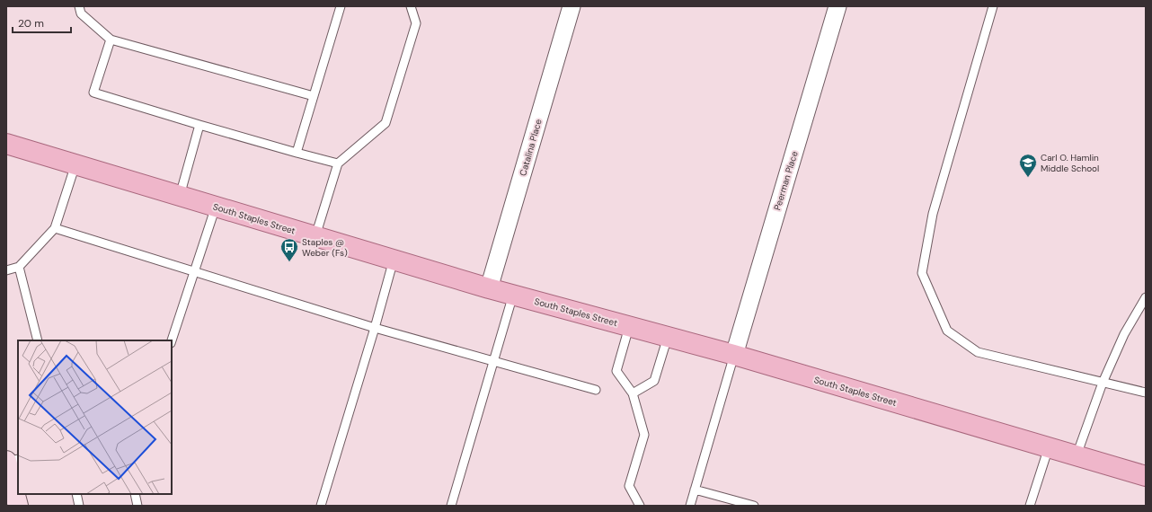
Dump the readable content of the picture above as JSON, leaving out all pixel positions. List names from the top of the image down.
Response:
{
  "streets": {
    "main road": ["South Staples Street"],
    "street": ["Catalina Place", "Peerman Place"]
  },
  "crossings": [
    ["Catalina Place", "South Staples Street"],
    ["Peerman Place", "South Staples Street"]
  ],
  "places": {
    "school or university": ["Carl O. Hamlin Middle School"],
    "bus stop": ["Staples @ Weber (Fs)"]
  },
  "scale_bar": "20 m"
}
